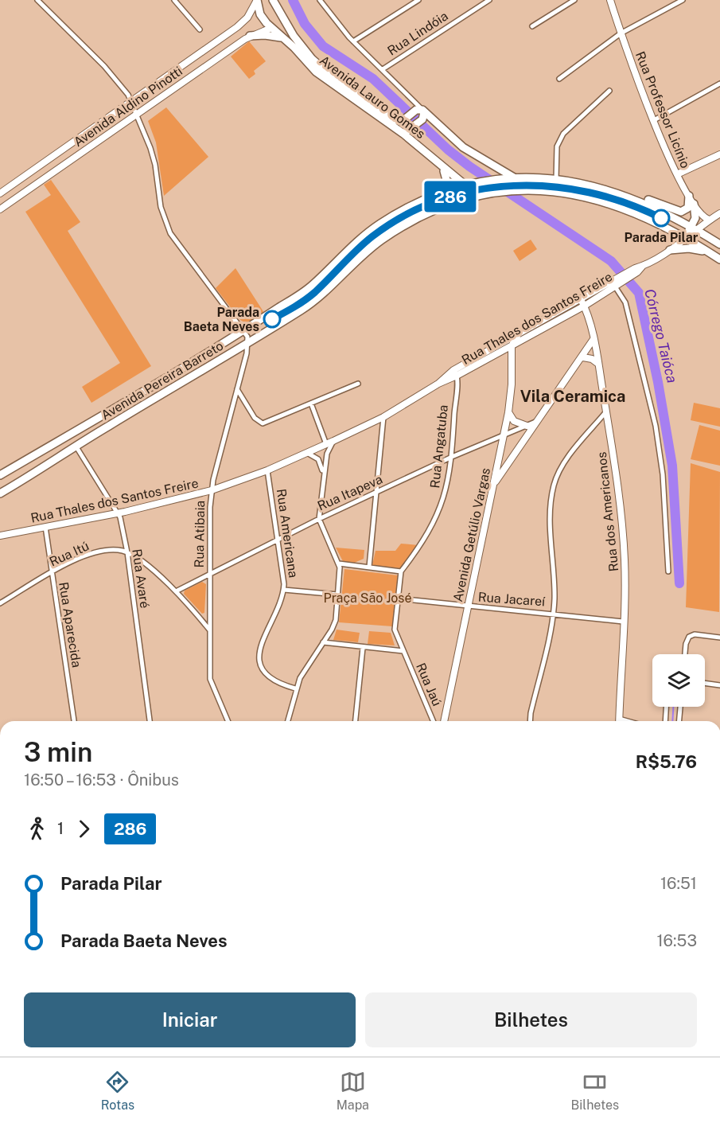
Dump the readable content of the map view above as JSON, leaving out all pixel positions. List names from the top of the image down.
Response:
{
  "streets": {
    "main road": ["Avenida Lauro Gomes", "Avenida Pereira Barreto"],
    "street": [
      "Rua Lindóia",
      "Avenida Aldino Pinotti",
      "Rua Professor Licínio",
      "Rua Thales dos Santos Freire",
      "Rua Angatuba",
      "Rua Itapeva",
      "Rua dos Americanos",
      "Rua Americana",
      "Rua Atibaia",
      "Avenida Getúlio Vargas",
      "Rua Itú",
      "Rua Avaré",
      "Rua Jacareí",
      "Rua Aparecida",
      "Rua Jaú"
    ]
  },
  "crossings": [
    ["Rua Lindóia", "Avenida Lauro Gomes"],
    ["Avenida Lauro Gomes", "Avenida Aldino Pinotti"],
    ["Avenida Lauro Gomes", "Avenida Pereira Barreto"],
    ["Rua Thales dos Santos Freire", "Avenida Pereira Barreto"],
    ["Rua Thales dos Santos Freire", "Rua Angatuba"],
    ["Rua Thales dos Santos Freire", "Rua dos Americanos"],
    ["Rua Thales dos Santos Freire", "Rua Americana"],
    ["Rua Thales dos Santos Freire", "Rua Atibaia"],
    ["Rua Thales dos Santos Freire", "Avenida Getúlio Vargas"],
    ["Rua Thales dos Santos Freire", "Rua Avaré"],
    ["Rua Thales dos Santos Freire", "Rua Aparecida"],
    ["Avenida Pereira Barreto", "Rua Atibaia"],
    ["Avenida Pereira Barreto", "Rua Avaré"],
    ["Rua Angatuba", "Rua Itapeva"],
    ["Rua Itapeva", "Rua Americana"],
    ["Rua Itapeva", "Rua Atibaia"],
    ["Rua Itapeva", "Avenida Getúlio Vargas"],
    ["Rua dos Americanos", "Rua Jacareí"],
    ["Avenida Getúlio Vargas", "Rua Jacareí"],
    ["Rua Itú", "Rua Avaré"],
    ["Rua Itú", "Rua Aparecida"]
  ],
  "districts": ["Vila Ceramica"],
  "water": ["Córrego Taióca"],
  "parks": ["Praça São José"],
  "places": ["Parada Pilar", "Parada Baeta Neves"],
  "lines": ["bus line 286"],
  "page": {
    "on_map": "286",
    "heading": ["3 min", "16:50 – 16:53 · Ônibus", "R$5.76"],
    "legs": ["1", "286"],
    "list": [
      {
        "name": "Parada Pilar",
        "value": "16:51"
      },
      {
        "name": "Parada Baeta Neves",
        "value": "16:53"
      }
    ],
    "buttons": ["Iniciar", "Bilhetes"],
    "tabs": ["Rotas", "Mapa", "Bilhetes"]
  }
}
